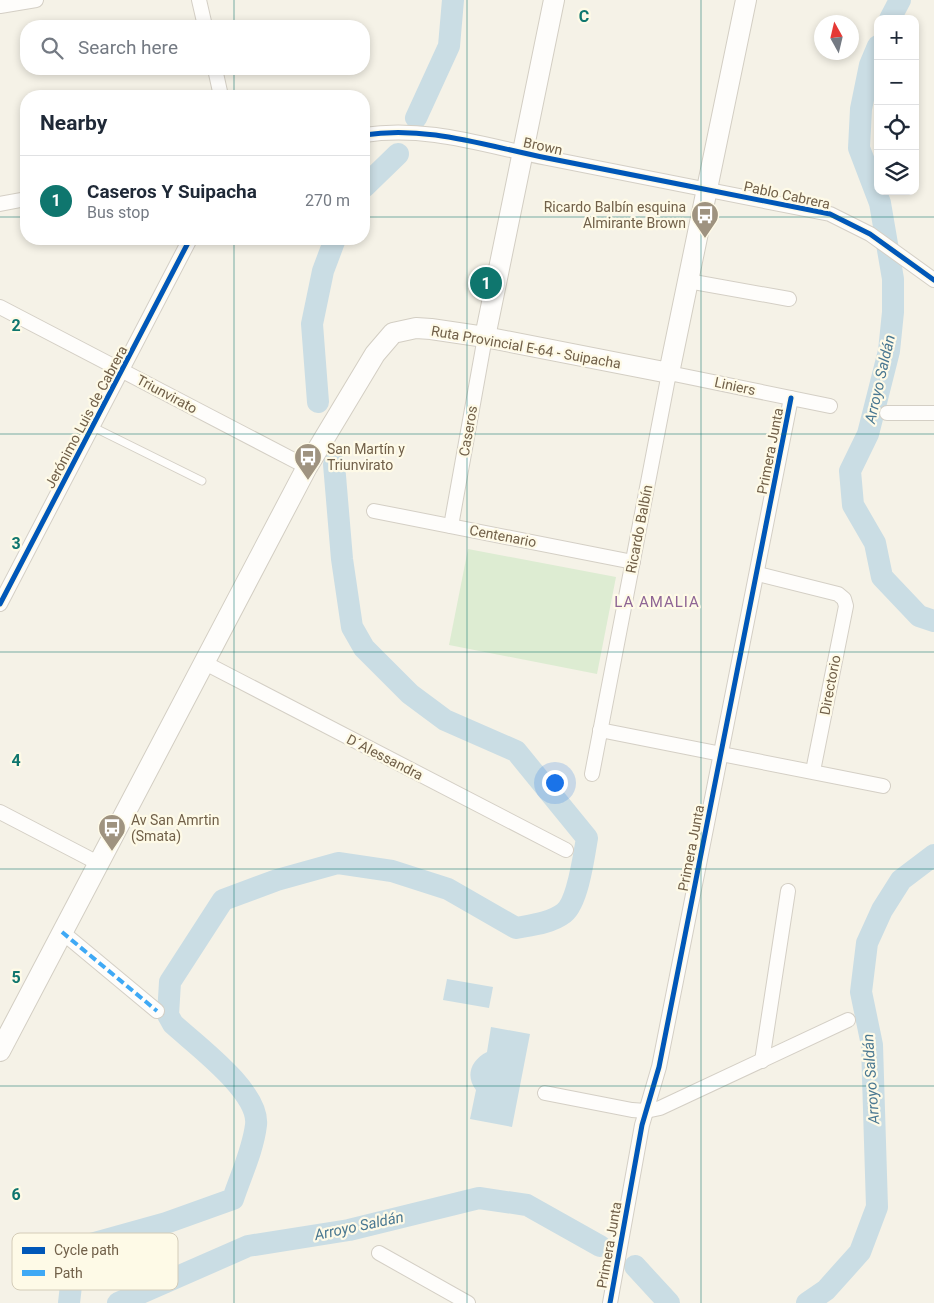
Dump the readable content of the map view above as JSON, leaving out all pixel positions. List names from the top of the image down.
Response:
{
  "streets": {
    "main road": ["Ruta Provincial E-64 - Suipacha"],
    "street": [
      "Brown",
      "Pablo Cabrera",
      "Liniers",
      "Triunvirato",
      "Jerónimo Luis de Cabrera",
      "Caseros",
      "Primera Junta",
      "Ricardo Balbín",
      "Centenario",
      "Directorio",
      "D´Alessandra"
    ]
  },
  "crossings": [
    ["Brown", "Pablo Cabrera"],
    ["Ruta Provincial E-64 - Suipacha", "Liniers"],
    ["Ruta Provincial E-64 - Suipacha", "Triunvirato"],
    ["Ruta Provincial E-64 - Suipacha", "Caseros"],
    ["Ruta Provincial E-64 - Suipacha", "Ricardo Balbín"],
    ["Ruta Provincial E-64 - Suipacha", "D´Alessandra"],
    ["Liniers", "Primera Junta"],
    ["Liniers", "Ricardo Balbín"],
    ["Triunvirato", "Jerónimo Luis de Cabrera"],
    ["Caseros", "Centenario"],
    ["Primera Junta", "Directorio"],
    ["Ricardo Balbín", "Centenario"]
  ],
  "districts": ["LA AMALIA"],
  "water": ["Arroyo Saldán"],
  "places": {
    "bus stop": ["Ricardo Balbín esquina Almirante Brown", "San Martín y Triunvirato", "Av San Amrtin (Smata)"]
  },
  "legend": ["Cycle path", "Path"],
  "north": "top",
  "page": {
    "map_buttons": ["+", "−"],
    "search": "Search here",
    "heading": "Nearby",
    "list": [
      {
        "mark": "1",
        "name": "Caseros Y Suipacha",
        "note": "Bus stop",
        "value": "270 m"
      }
    ],
    "pins": "1"
  },
  "grid": {
    "columns": ["C"],
    "rows": [
      "2",
      "3",
      "4",
      "5",
      "6"
    ]
  }
}
